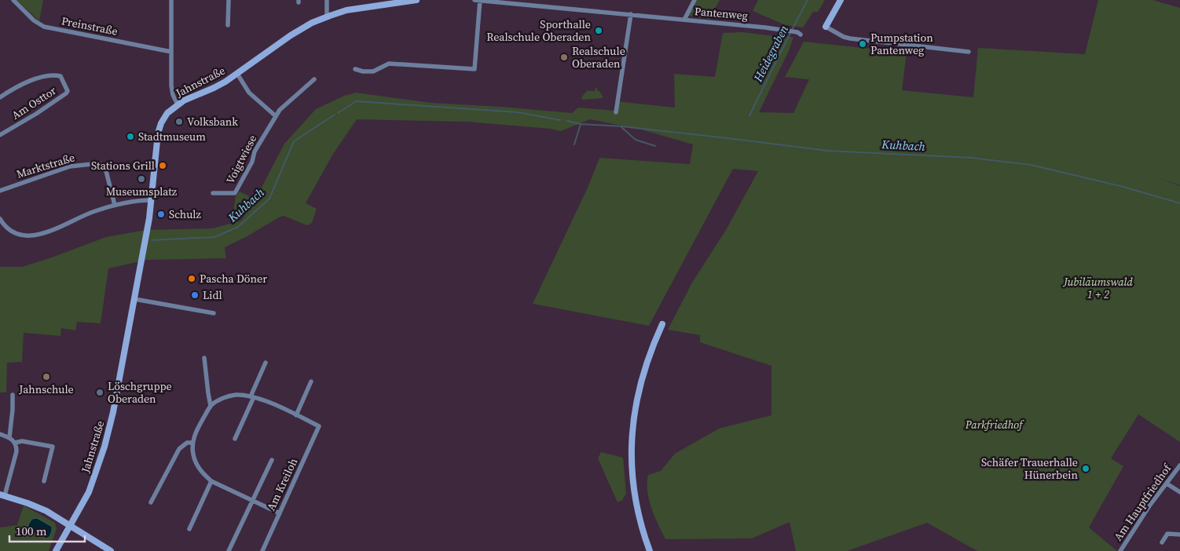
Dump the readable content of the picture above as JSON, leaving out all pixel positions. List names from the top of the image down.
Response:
{
  "streets": {
    "main road": ["Jahnstraße"],
    "street": [
      "Pantenweg",
      "Preinstraße",
      "Am Osttor",
      "Voigtwiese",
      "Marktstraße",
      "Am Kreiloh",
      "Am Hauptfriedhof"
    ]
  },
  "water": ["Heidegraben", "Kuhbach"],
  "parks": ["Jubiläumswald 1 + 2", "Parkfriedhof"],
  "places": [
    "Sporthalle Realschule Oberaden",
    "Pumpstation Pantenweg",
    "Realschule Oberaden",
    "Volksbank",
    "Stadtmuseum",
    "Stations Grill",
    "Museumsplatz",
    "Schulz",
    "Pascha Döner",
    "Lidl",
    "Jahnschule",
    "Löschgruppe Oberaden",
    "Schäfer Trauerhalle Hünerbein"
  ],
  "scale_bar": "100 m"
}
